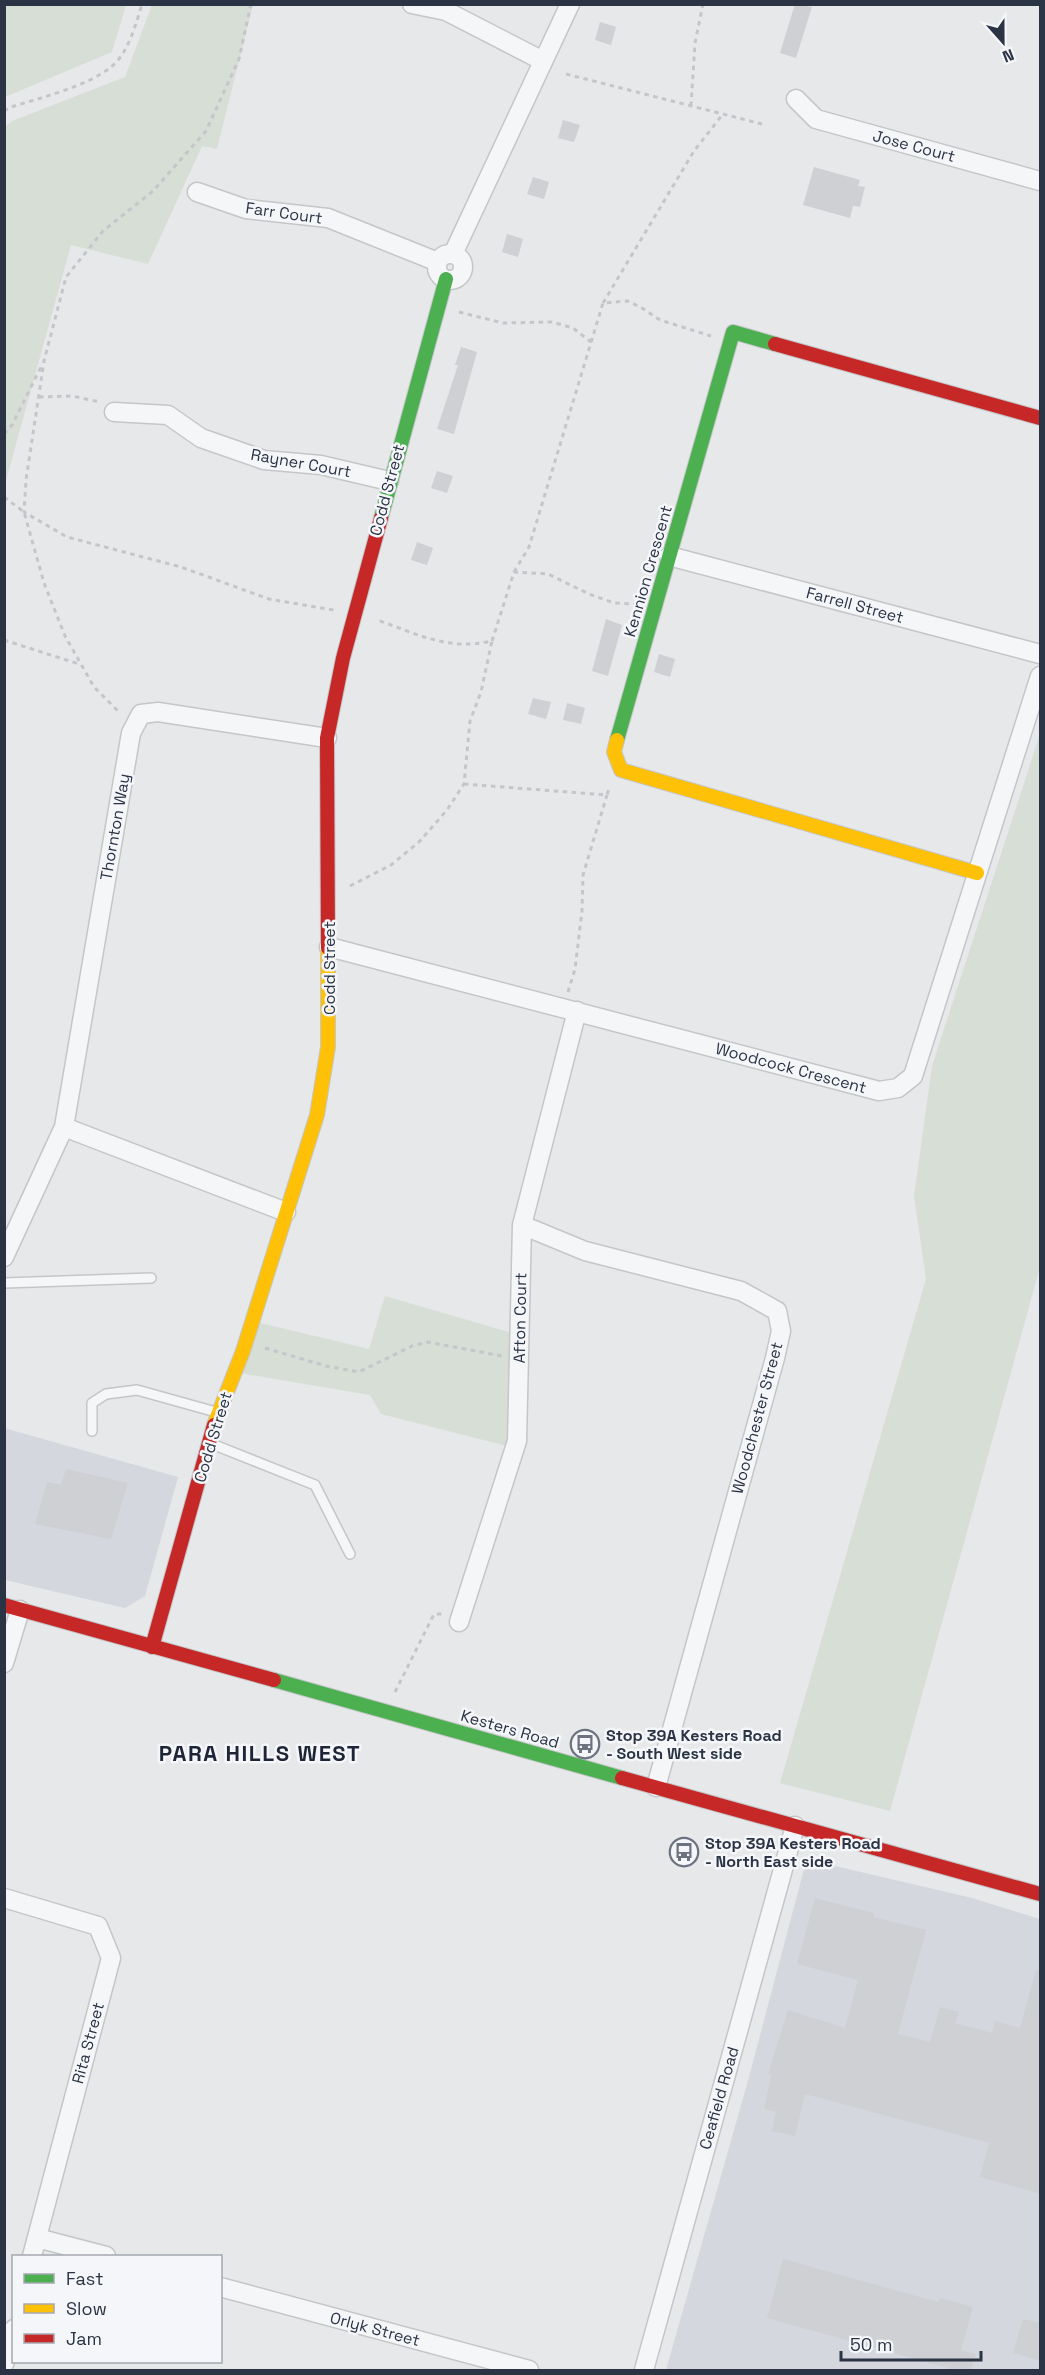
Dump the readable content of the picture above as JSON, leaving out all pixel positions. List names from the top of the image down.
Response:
{
  "streets": {
    "street": [
      "Jose Court",
      "Farr Court",
      "Rayner Court",
      "Codd Street",
      "Kennion Crescent",
      "Farrell Street",
      "Thornton Way",
      "Woodcock Crescent",
      "Afton Court",
      "Woodchester Street",
      "Kesters Road",
      "Rita Street",
      "Ceafield Road",
      "Orlyk Street"
    ]
  },
  "crossings": [
    ["Rayner Court", "Codd Street"],
    ["Codd Street", "Thornton Way"],
    ["Codd Street", "Woodcock Crescent"],
    ["Codd Street", "Kesters Road"],
    ["Kennion Crescent", "Farrell Street"],
    ["Kennion Crescent", "Woodcock Crescent"],
    ["Woodcock Crescent", "Afton Court"],
    ["Afton Court", "Woodchester Street"],
    ["Woodchester Street", "Kesters Road"],
    ["Kesters Road", "Ceafield Road"]
  ],
  "districts": ["PARA HILLS WEST"],
  "places": {
    "bus stop": ["Stop 39A Kesters Road - South West side", "Stop 39A Kesters Road - North East side"]
  },
  "legend": ["Fast", "Slow", "Jam"],
  "scale_bar": "50 m",
  "north": "bottom"
}
